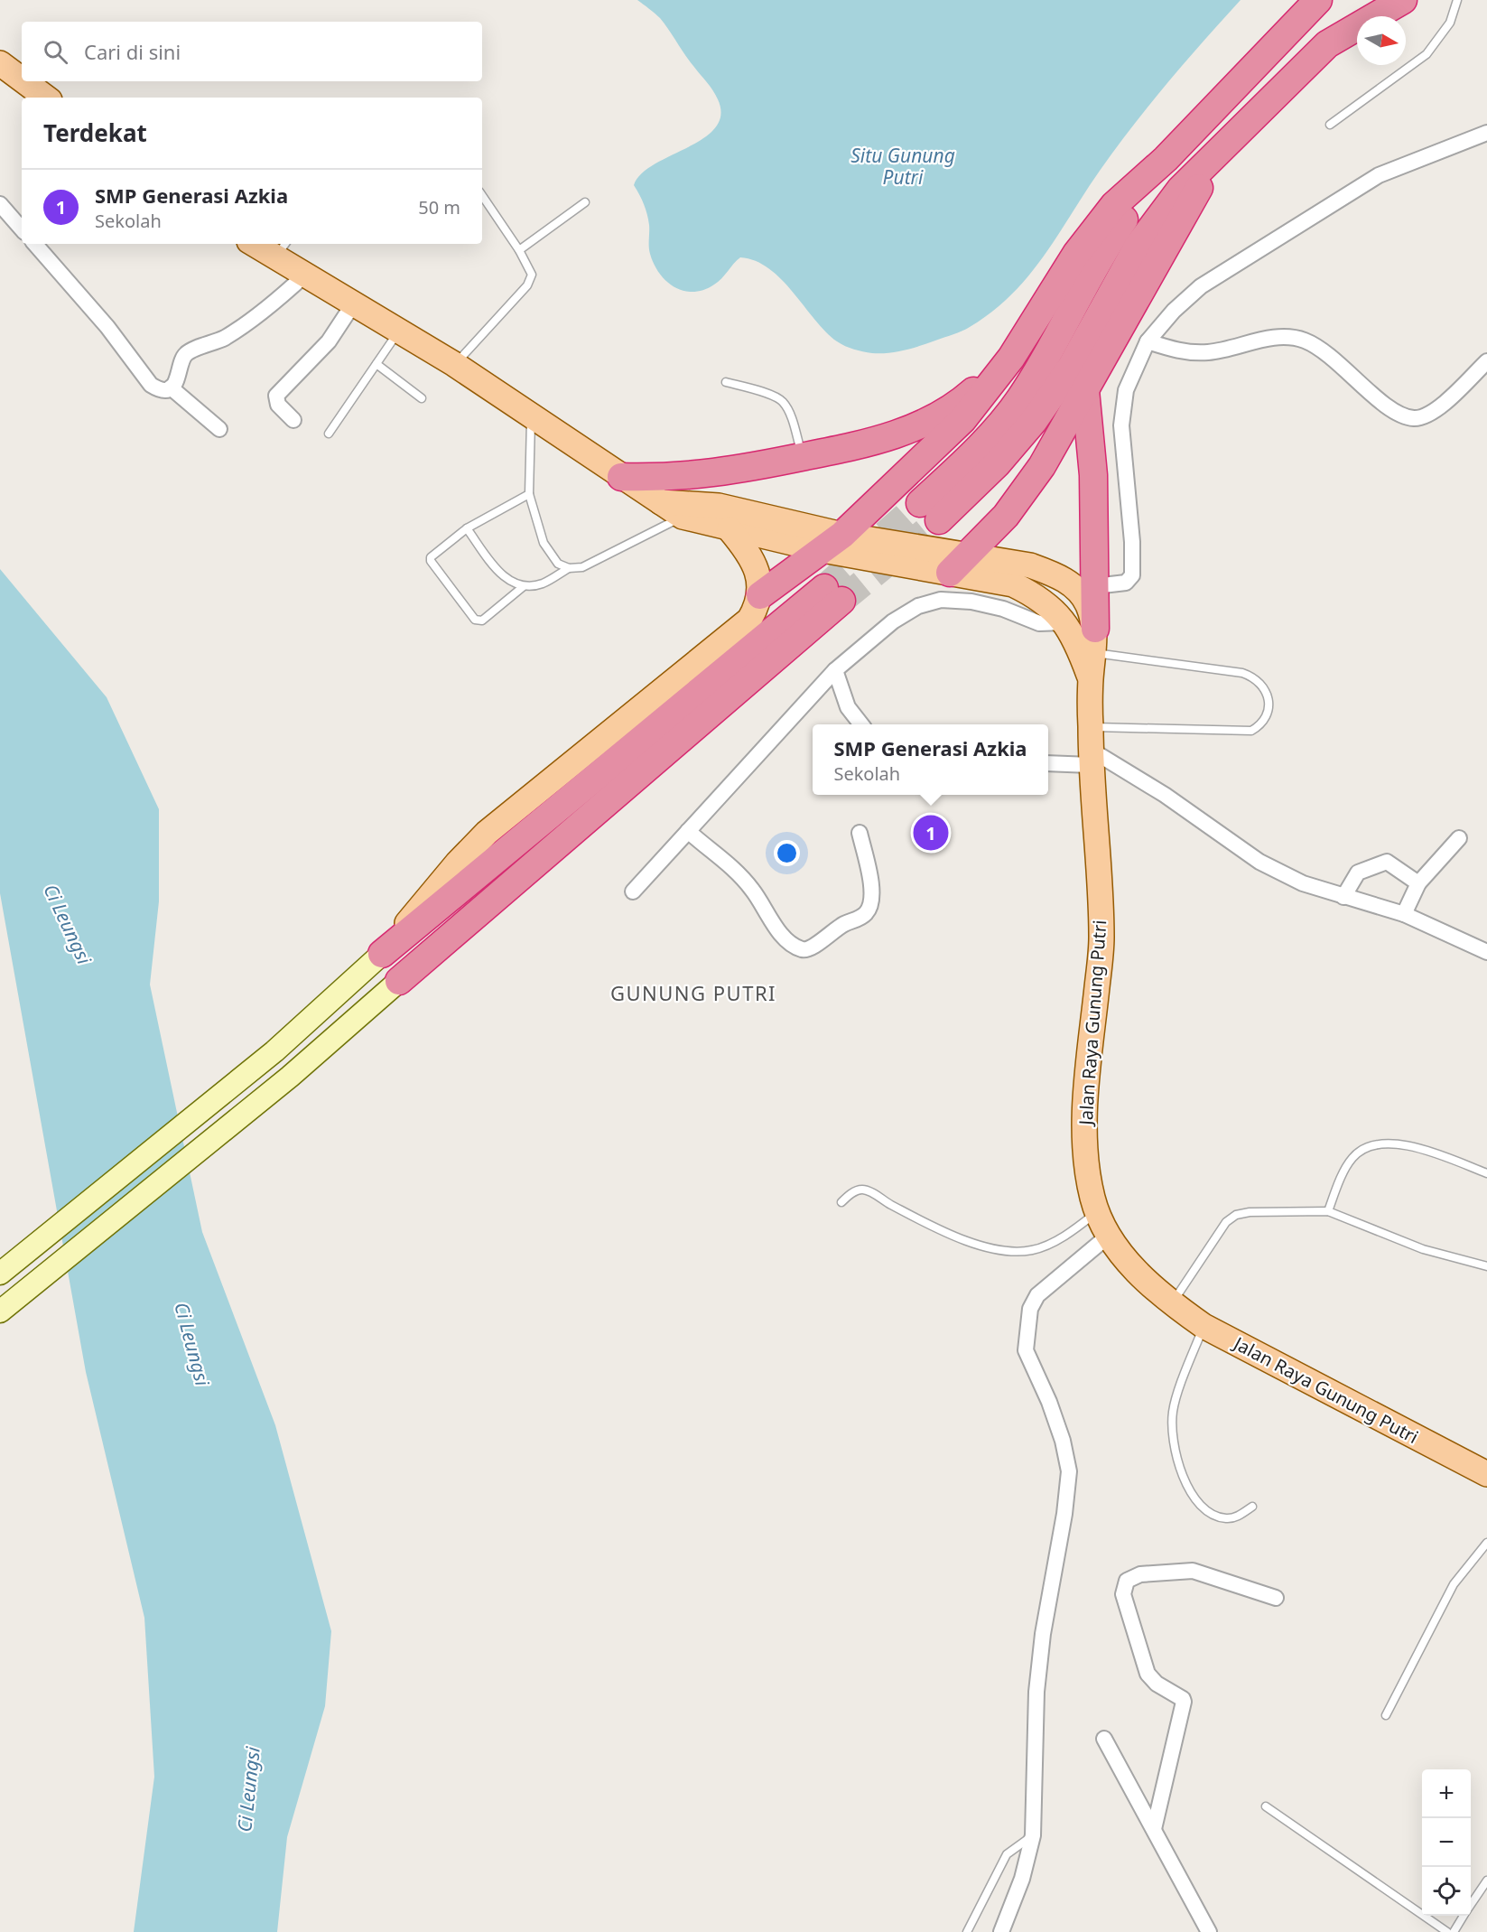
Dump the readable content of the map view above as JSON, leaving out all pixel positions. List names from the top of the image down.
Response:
{
  "streets": {
    "main road": ["Jalan Raya Gunung Putri"]
  },
  "districts": ["GUNUNG PUTRI"],
  "water": ["Situ Gunung Putri", "Ci Leungsi"],
  "north": "right",
  "page": {
    "search": "Cari di sini",
    "heading": "Terdekat",
    "list": [
      {
        "mark": "1",
        "name": "SMP Generasi Azkia",
        "note": "Sekolah",
        "value": "50 m"
      }
    ],
    "popup": ["SMP Generasi Azkia", "Sekolah"],
    "pins": "1",
    "map_buttons": ["+", "−"]
  }
}
